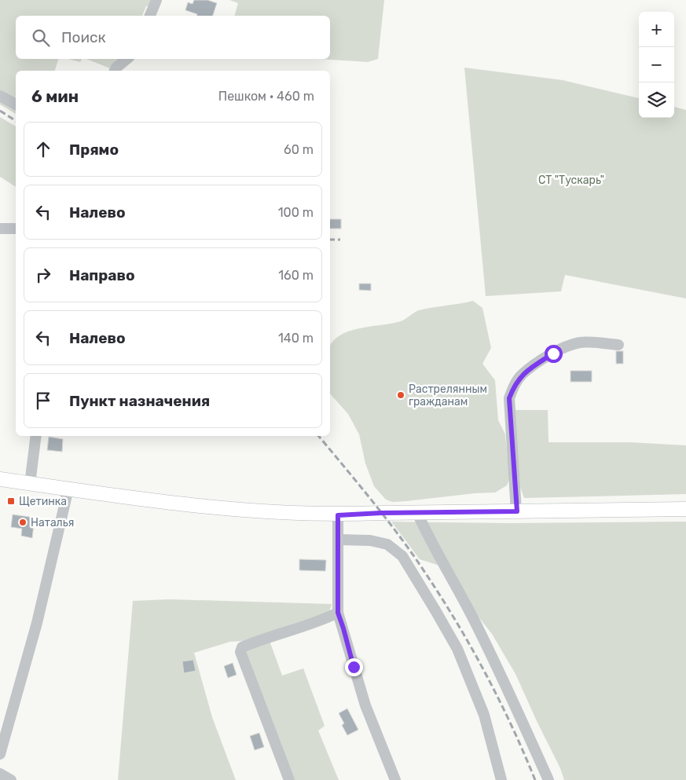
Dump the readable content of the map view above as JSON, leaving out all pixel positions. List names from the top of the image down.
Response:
{
  "parks": ["СТ \"Тускарь\""],
  "places": {
    "other": ["Растрелянным гражданам", "Наталья"],
    "transit": ["Щетинка"]
  },
  "page": {
    "map_buttons": ["+", "−"],
    "search": "Поиск",
    "heading": ["6 мин", "Пешком · 460 m"],
    "list": [
      ["Прямо", "60 m"],
      ["Налево", "100 m"],
      ["Направо", "160 m"],
      ["Налево", "140 m"],
      "Пункт назначения"
    ]
  }
}
